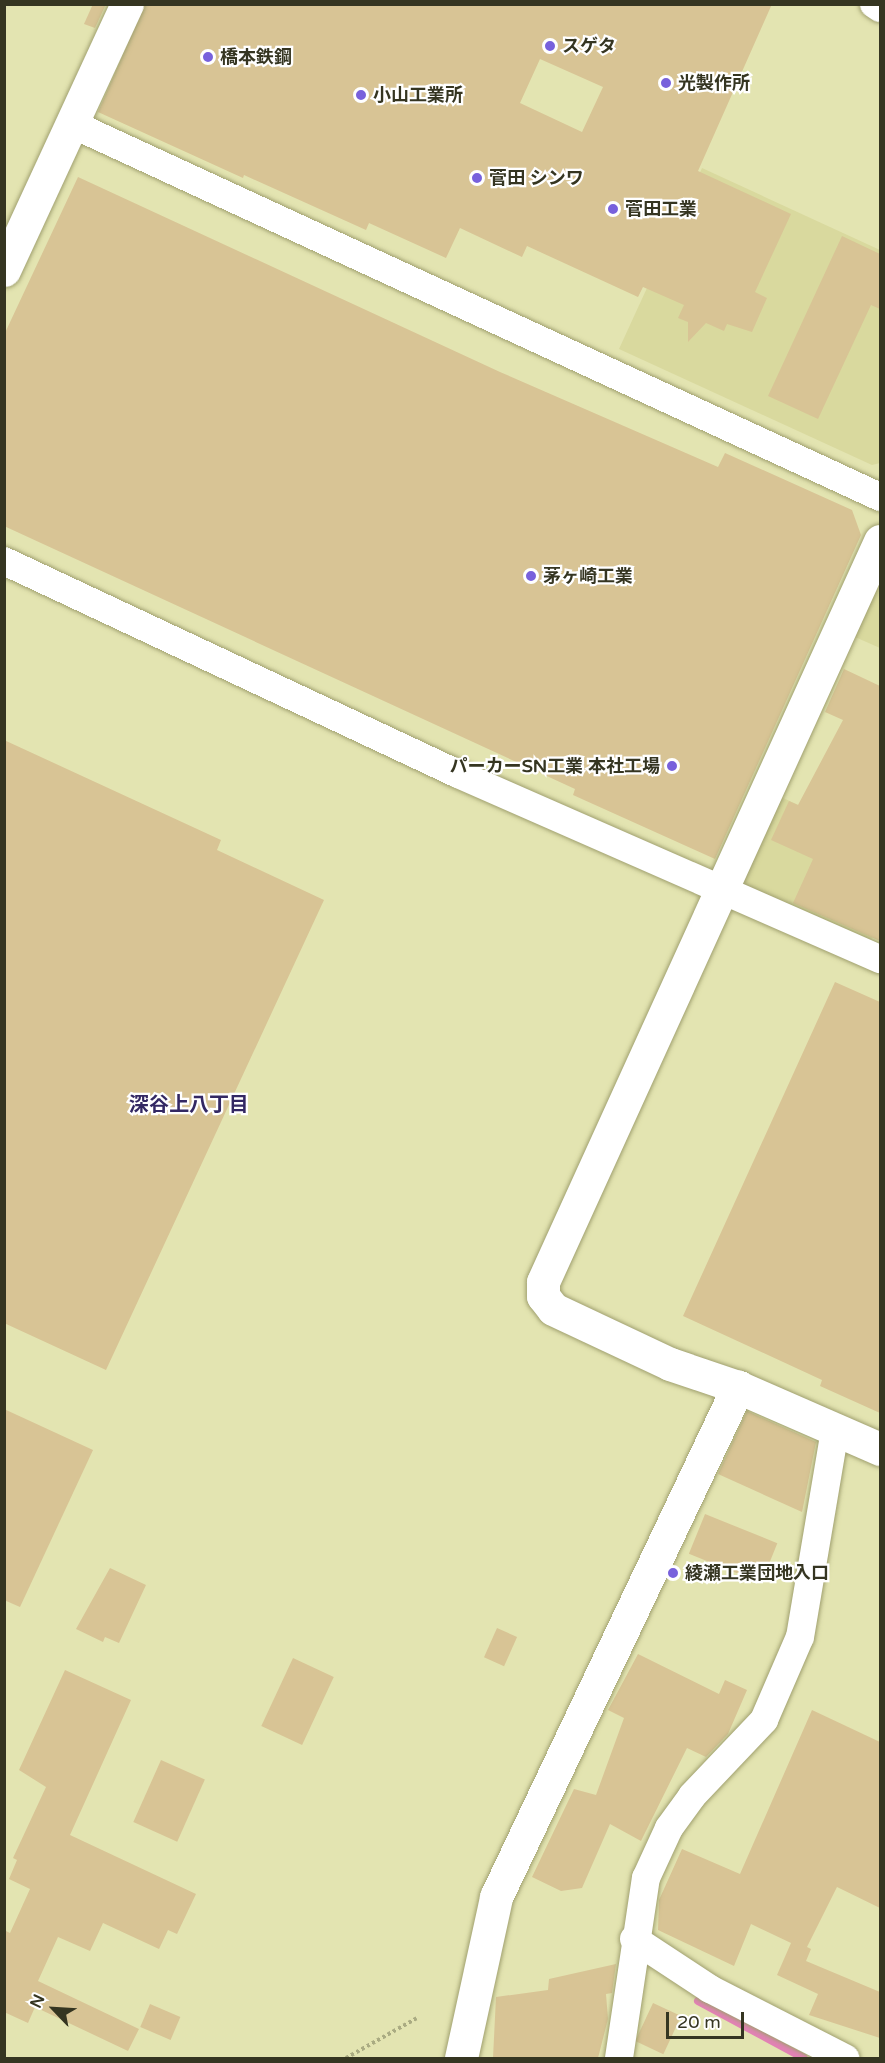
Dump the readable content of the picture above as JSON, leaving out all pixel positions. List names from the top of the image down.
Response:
{
  "districts": ["深谷上八丁目"],
  "places": [
    "スゲタ",
    "橋本鉄鋼",
    "光製作所",
    "小山工業所",
    "菅田 シンワ",
    "菅田工業",
    "茅ヶ崎工業",
    "パーカーSN工業 本社工場",
    "綾瀬工業団地入口"
  ],
  "scale_bar": "20 m",
  "north": "top left"
}
